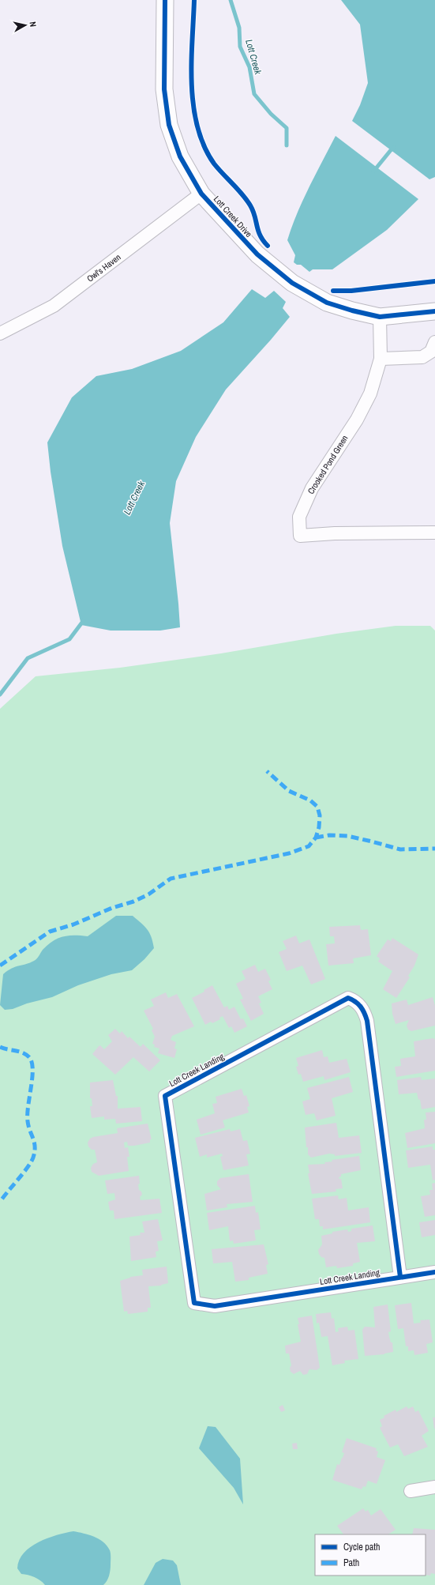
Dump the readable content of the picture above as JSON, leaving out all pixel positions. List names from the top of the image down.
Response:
{
  "streets": {
    "street": [
      "Lott Creek Drive",
      "Owl's Haven",
      "Crooked Pond Green",
      "Lott Creek Landing"
    ]
  },
  "crossings": [
    ["Lott Creek Drive", "Owl's Haven"],
    ["Lott Creek Drive", "Crooked Pond Green"]
  ],
  "water": ["Lott Creek"],
  "legend": ["Cycle path", "Path"],
  "north": "right"
}
